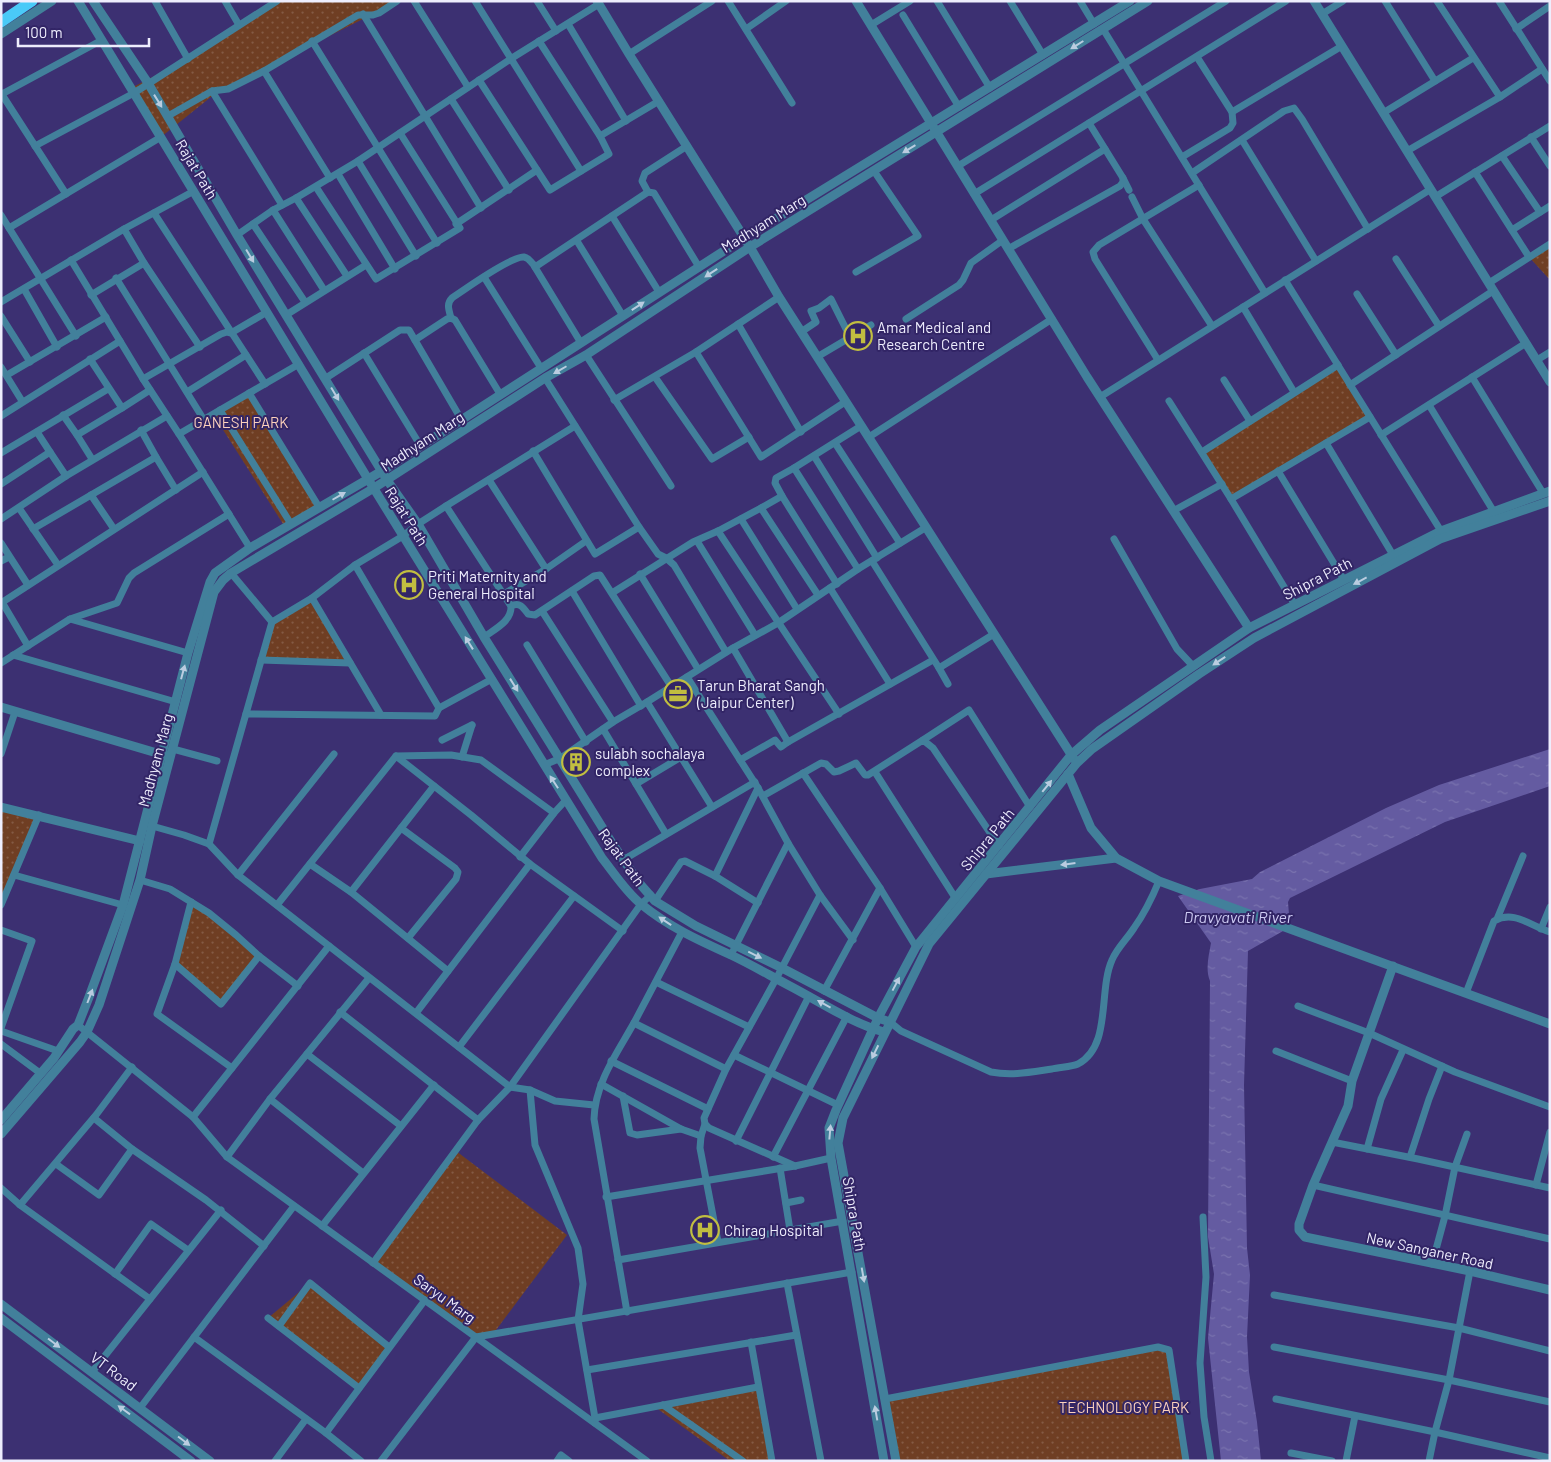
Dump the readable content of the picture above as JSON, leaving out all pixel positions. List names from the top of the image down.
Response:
{
  "streets": {
    "street": [
      "Rajat Path",
      "Madhyam Marg",
      "Shipra Path",
      "New Sanganer Road",
      "Saryu Marg",
      "VT Road"
    ]
  },
  "crossings": [
    ["Rajat Path", "Madhyam Marg"],
    ["Rajat Path", "Shipra Path"],
    ["Madhyam Marg", "Saryu Marg"]
  ],
  "water": ["Dravyavati River"],
  "parks": ["GANESH PARK", "TECHNOLOGY PARK"],
  "places": {
    "hospital": ["Amar Medical and Research Centre", "Priti Maternity and General Hospital", "Chirag Hospital"],
    "office": ["Tarun Bharat Sangh (Jaipur Center)"],
    "building": ["sulabh sochalaya complex"]
  },
  "scale_bar": "100 m"
}
